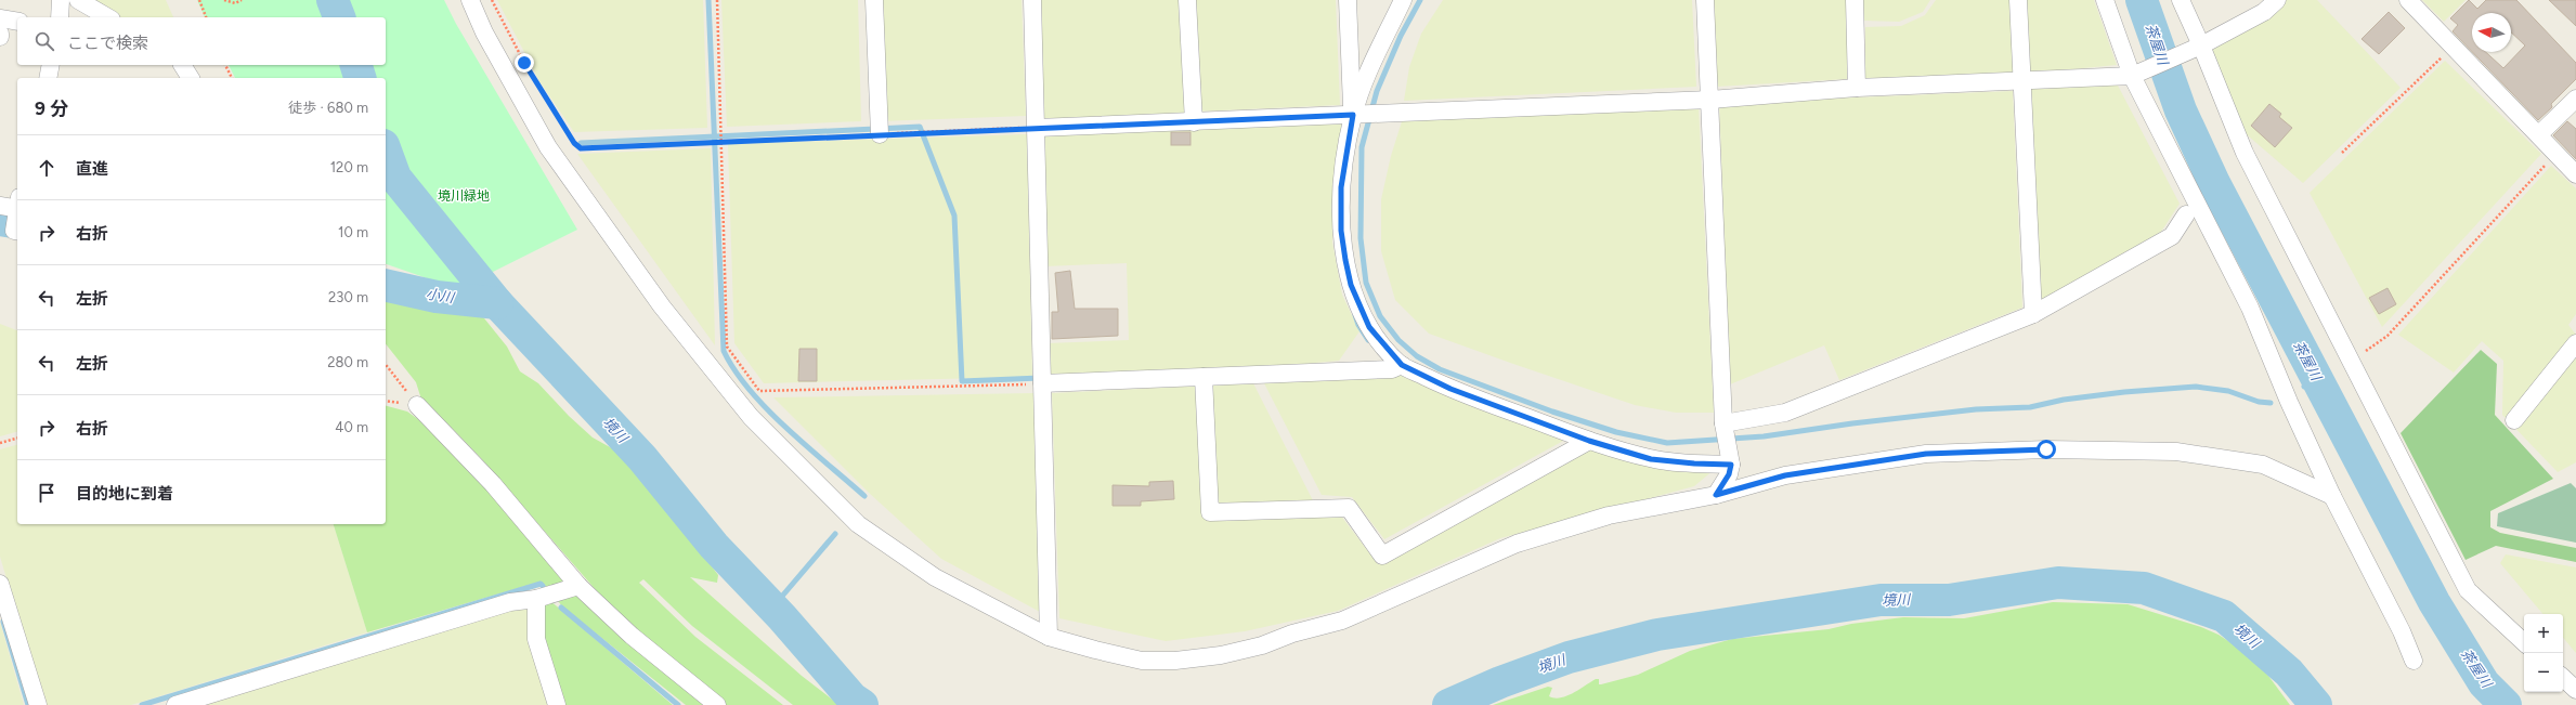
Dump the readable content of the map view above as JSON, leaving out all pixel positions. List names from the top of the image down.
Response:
{
  "water": ["茶屋川", "小川", "境川"],
  "parks": ["境川緑地"],
  "north": "left",
  "page": {
    "search": "ここで検索",
    "heading": ["9 分", "徒歩 · 680 m"],
    "list": [
      ["直進", "120 m"],
      ["右折", "10 m"],
      ["左折", "230 m"],
      ["左折", "280 m"],
      ["右折", "40 m"],
      "目的地に到着"
    ],
    "map_buttons": ["+", "−"]
  }
}
